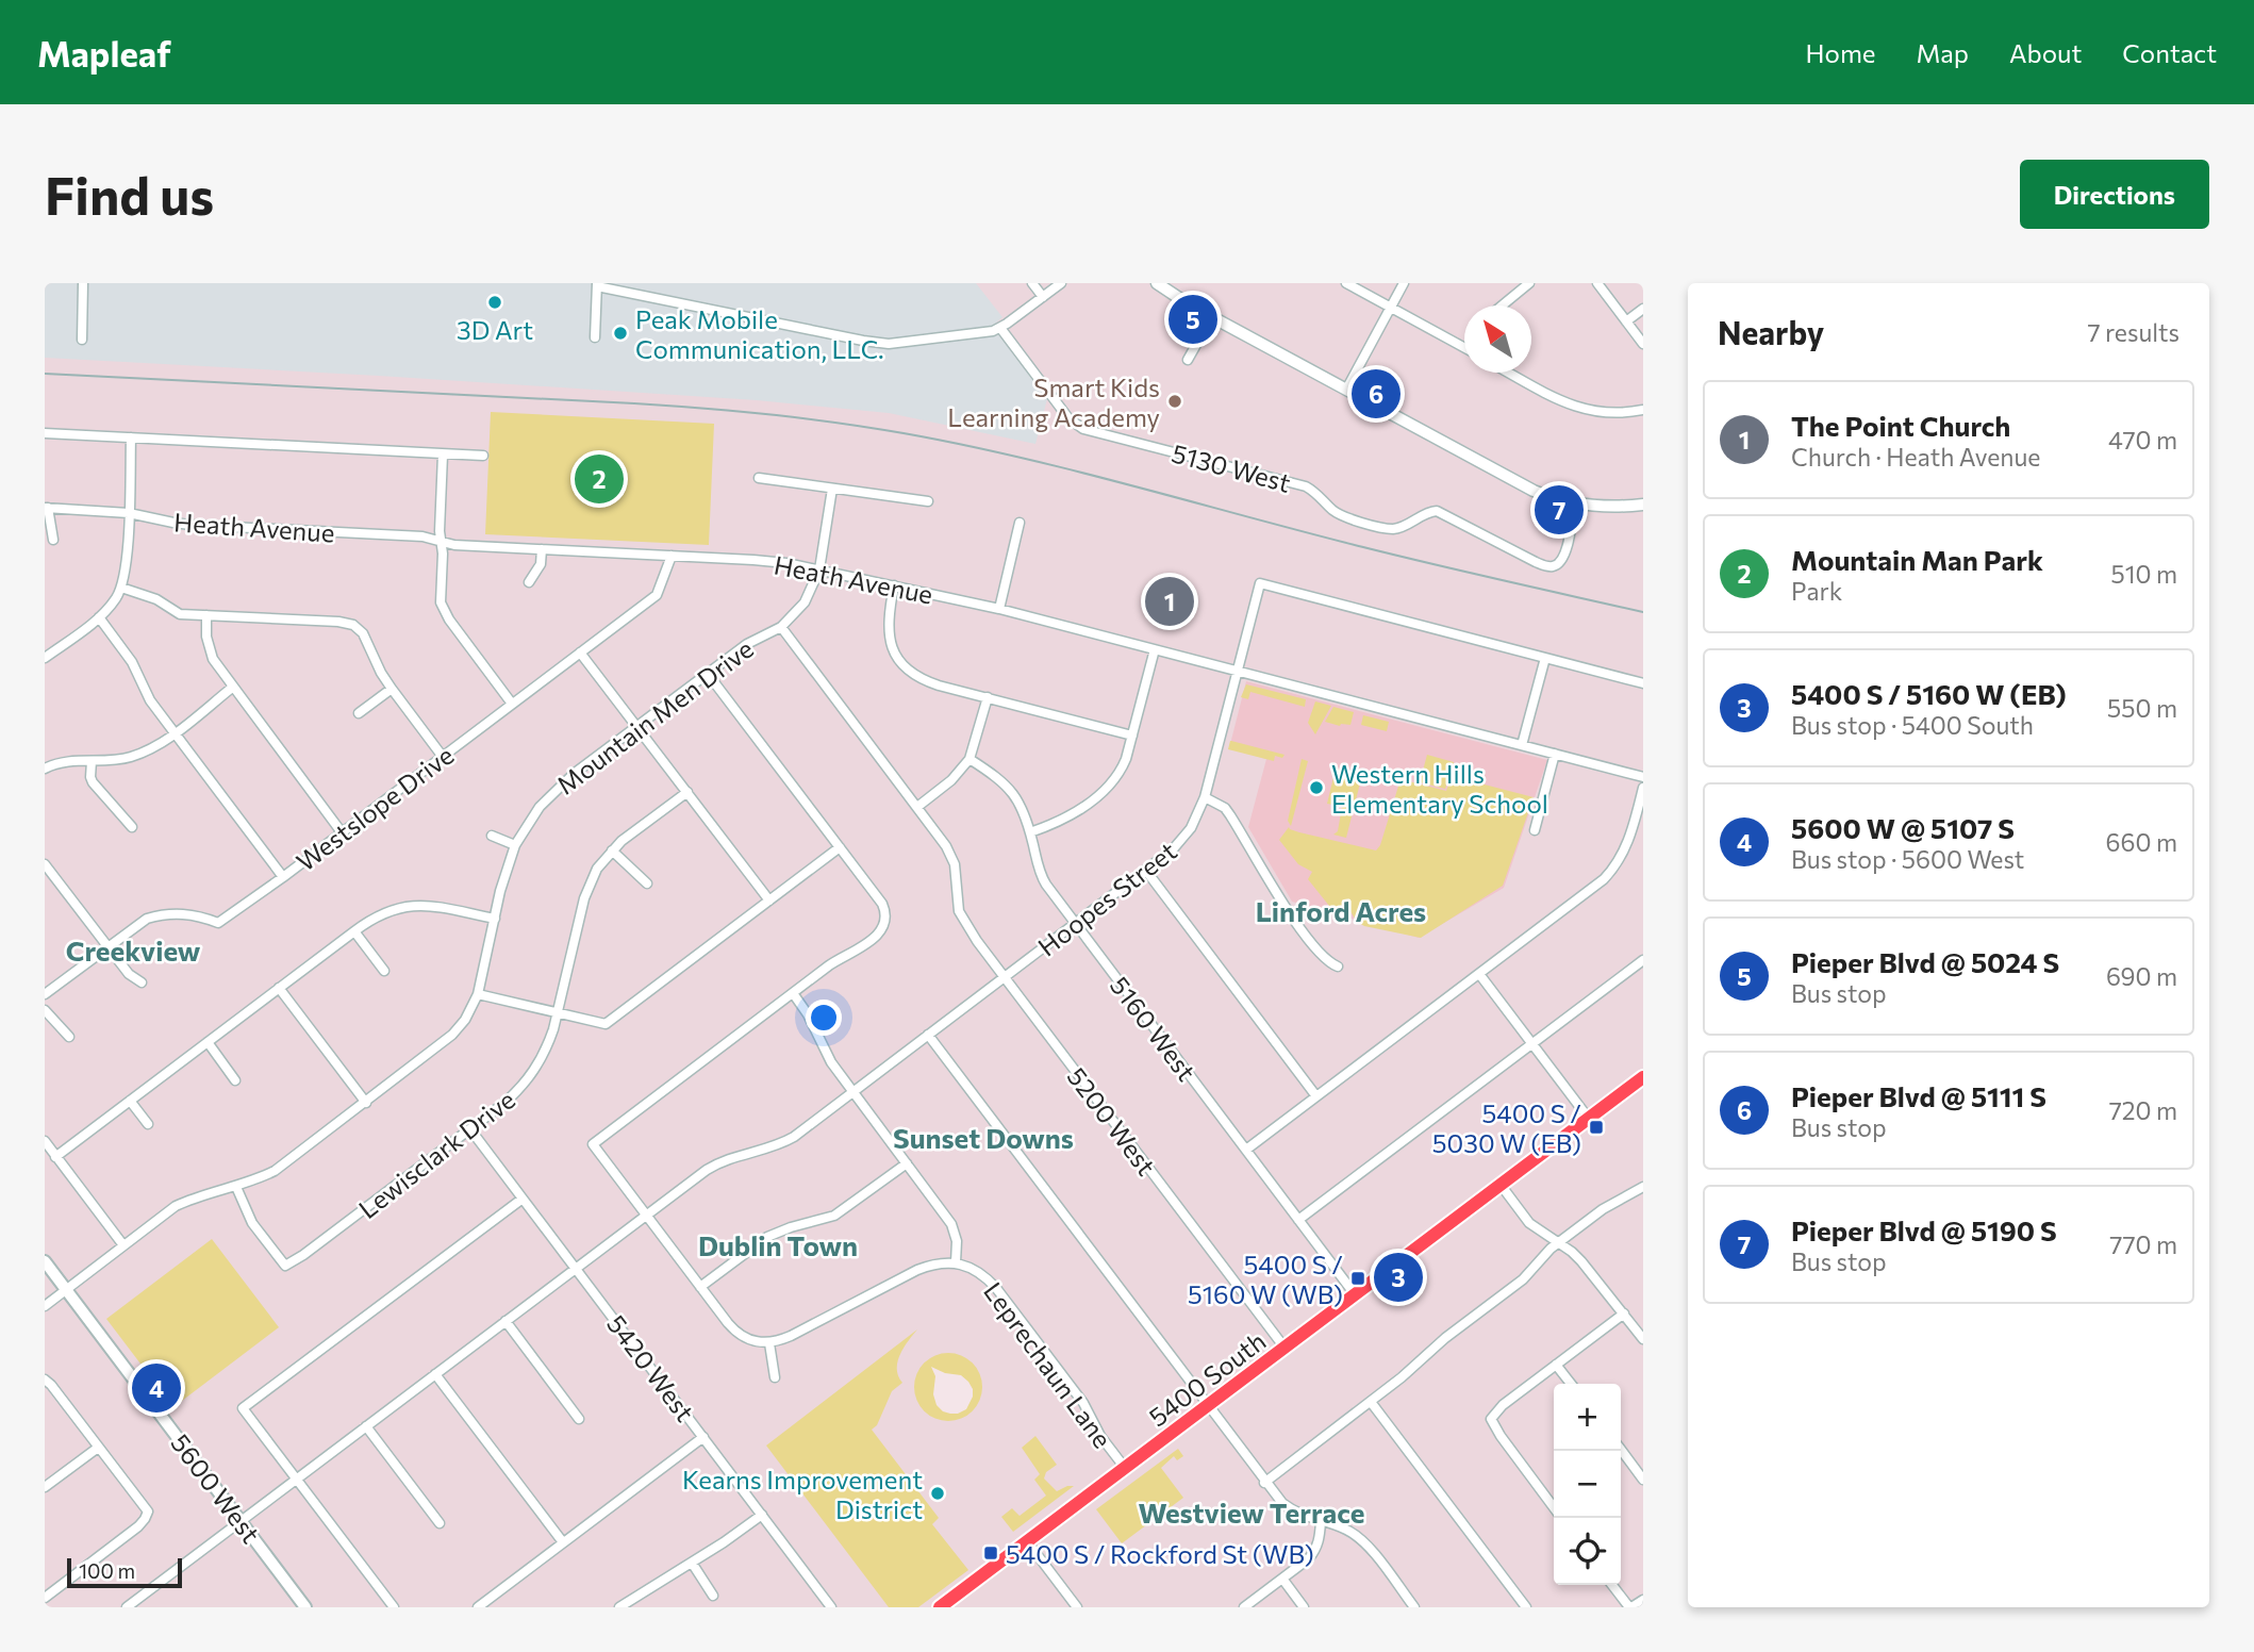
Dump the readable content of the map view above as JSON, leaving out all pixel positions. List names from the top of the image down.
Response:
{
  "streets": {
    "main road": ["5400 South", "5600 West"],
    "street": [
      "5130 West",
      "Heath Avenue",
      "Mountain Men Drive",
      "Westslope Drive",
      "Hoopes Street",
      "5160 West",
      "5200 West",
      "Lewisclark Drive",
      "Leprechaun Lane",
      "5420 West"
    ]
  },
  "crossings": [
    ["Heath Avenue", "Mountain Men Drive"],
    ["Heath Avenue", "Westslope Drive"],
    ["Heath Avenue", "Hoopes Street"],
    ["Mountain Men Drive", "5200 West"],
    ["Mountain Men Drive", "Lewisclark Drive"],
    ["Mountain Men Drive", "5600 West"],
    ["Hoopes Street", "5160 West"],
    ["Hoopes Street", "5200 West"],
    ["Hoopes Street", "5420 West"],
    ["Hoopes Street", "5600 West"],
    ["5160 West", "5400 South"],
    ["5200 West", "5400 South"],
    ["Lewisclark Drive", "5420 West"],
    ["Leprechaun Lane", "5400 South"]
  ],
  "districts": [
    "Linford Acres",
    "Creekview",
    "Sunset Downs",
    "Dublin Town",
    "Westview Terrace"
  ],
  "places": {
    "other": [
      "3D Art",
      "Peak Mobile Communication, LLC.",
      "Smart Kids Learning Academy",
      "Western Hills Elementary School",
      "Kearns Improvement District"
    ],
    "transit": ["5400 S / 5030 W (EB)", "5400 S / 5160 W (WB)", "5400 S / Rockford St (WB)"]
  },
  "scale_bar": "100 m",
  "north": "top left",
  "page": {
    "header": "Mapleaf",
    "nav": [
      "Home",
      "Map",
      "About",
      "Contact"
    ],
    "buttons": "Directions",
    "title": "Find us",
    "heading": ["Nearby", "7 results"],
    "pins": [
      "5",
      "6",
      "2",
      "7",
      "1",
      "3",
      "4"
    ],
    "list": [
      {
        "mark": "1",
        "name": "The Point Church",
        "note": "Church · Heath Avenue",
        "value": "470 m"
      },
      {
        "mark": "2",
        "name": "Mountain Man Park",
        "note": "Park",
        "value": "510 m"
      },
      {
        "mark": "3",
        "name": "5400 S / 5160 W (EB)",
        "note": "Bus stop · 5400 South",
        "value": "550 m"
      },
      {
        "mark": "4",
        "name": "5600 W @ 5107 S",
        "note": "Bus stop · 5600 West",
        "value": "660 m"
      },
      {
        "mark": "5",
        "name": "Pieper Blvd @ 5024 S",
        "note": "Bus stop",
        "value": "690 m"
      },
      {
        "mark": "6",
        "name": "Pieper Blvd @ 5111 S",
        "note": "Bus stop",
        "value": "720 m"
      },
      {
        "mark": "7",
        "name": "Pieper Blvd @ 5190 S",
        "note": "Bus stop",
        "value": "770 m"
      }
    ],
    "map_buttons": ["+", "−"],
    "scale": "100 m"
  }
}
